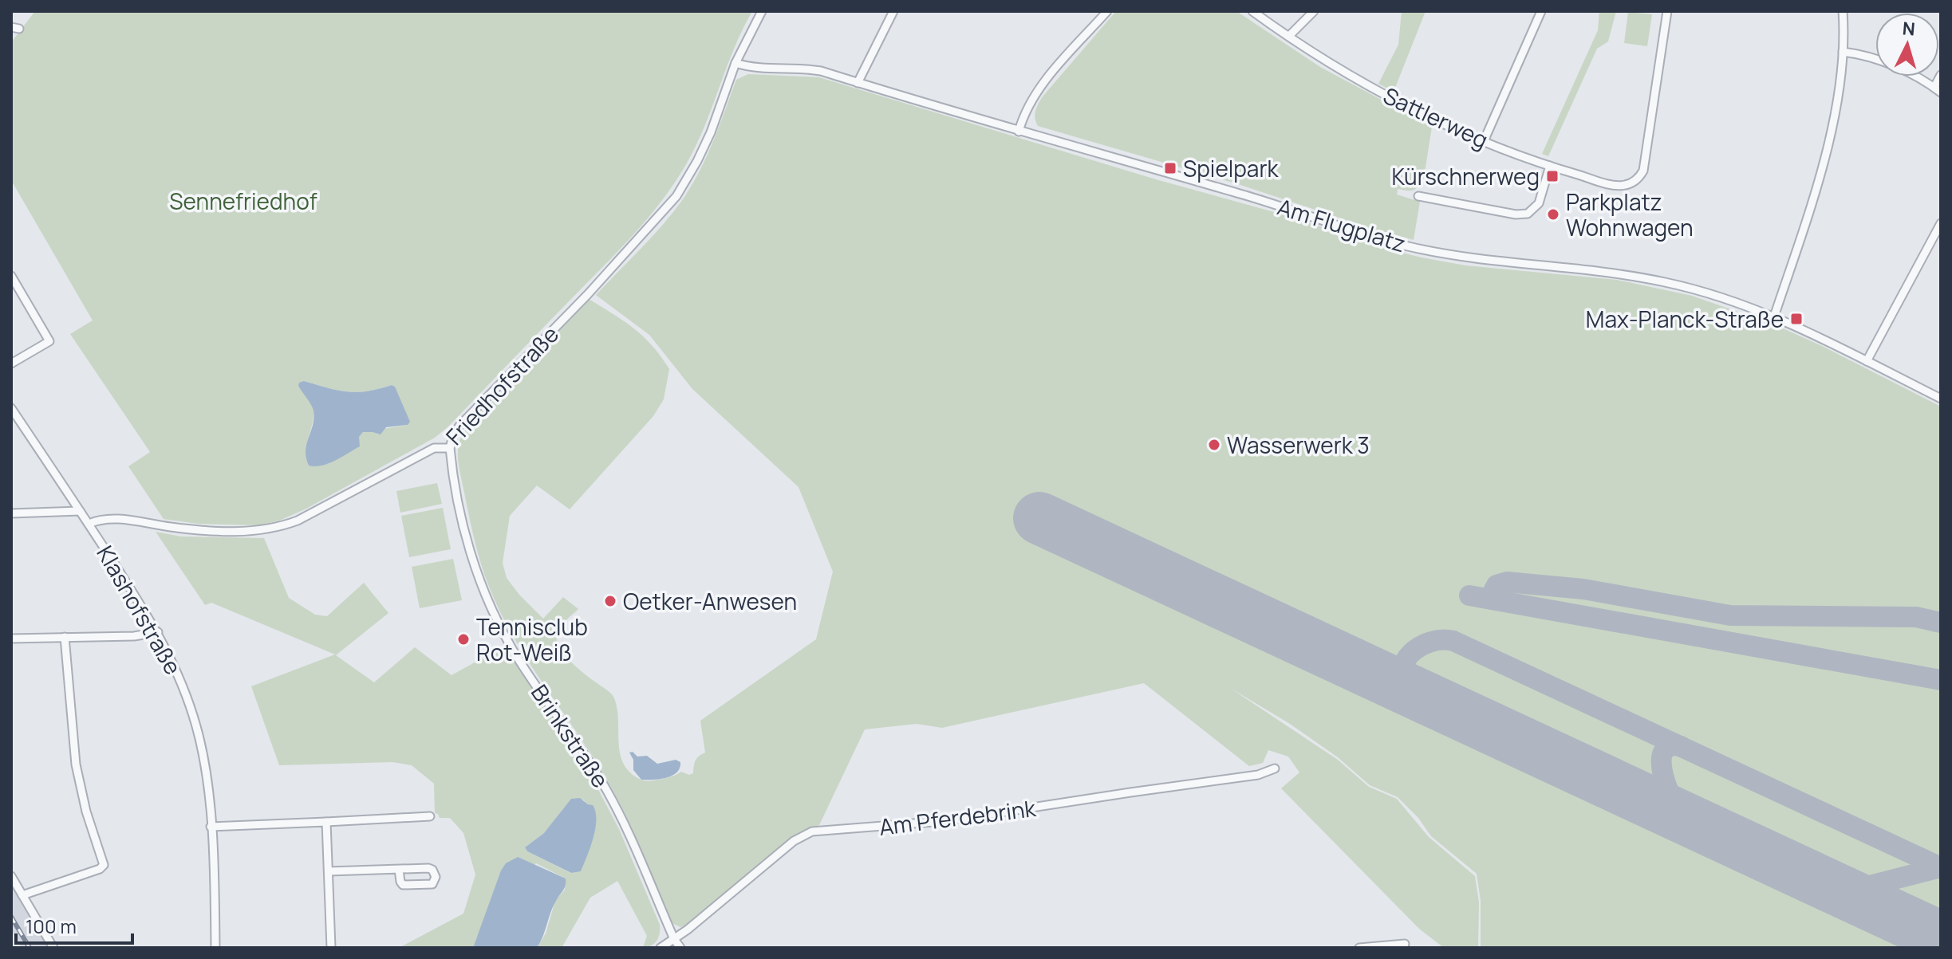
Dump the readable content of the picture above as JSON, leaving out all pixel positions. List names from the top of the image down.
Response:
{
  "streets": {
    "street": [
      "Sattlerweg",
      "Am Flugplatz",
      "Friedhofstraße",
      "Klashofstraße",
      "Brinkstraße",
      "Am Pferdebrink"
    ]
  },
  "crossings": [
    ["Am Flugplatz", "Friedhofstraße"],
    ["Friedhofstraße", "Klashofstraße"],
    ["Friedhofstraße", "Brinkstraße"],
    ["Brinkstraße", "Am Pferdebrink"]
  ],
  "parks": ["Sennefriedhof"],
  "places": {
    "transit": ["Spielpark", "Kürschnerweg", "Max-Planck-Straße"],
    "other": [
      "Parkplatz Wohnwagen",
      "Wasserwerk 3",
      "Oetker-Anwesen",
      "Tennisclub Rot-Weiß"
    ]
  },
  "scale_bar": "100 m",
  "north": "top"
}
